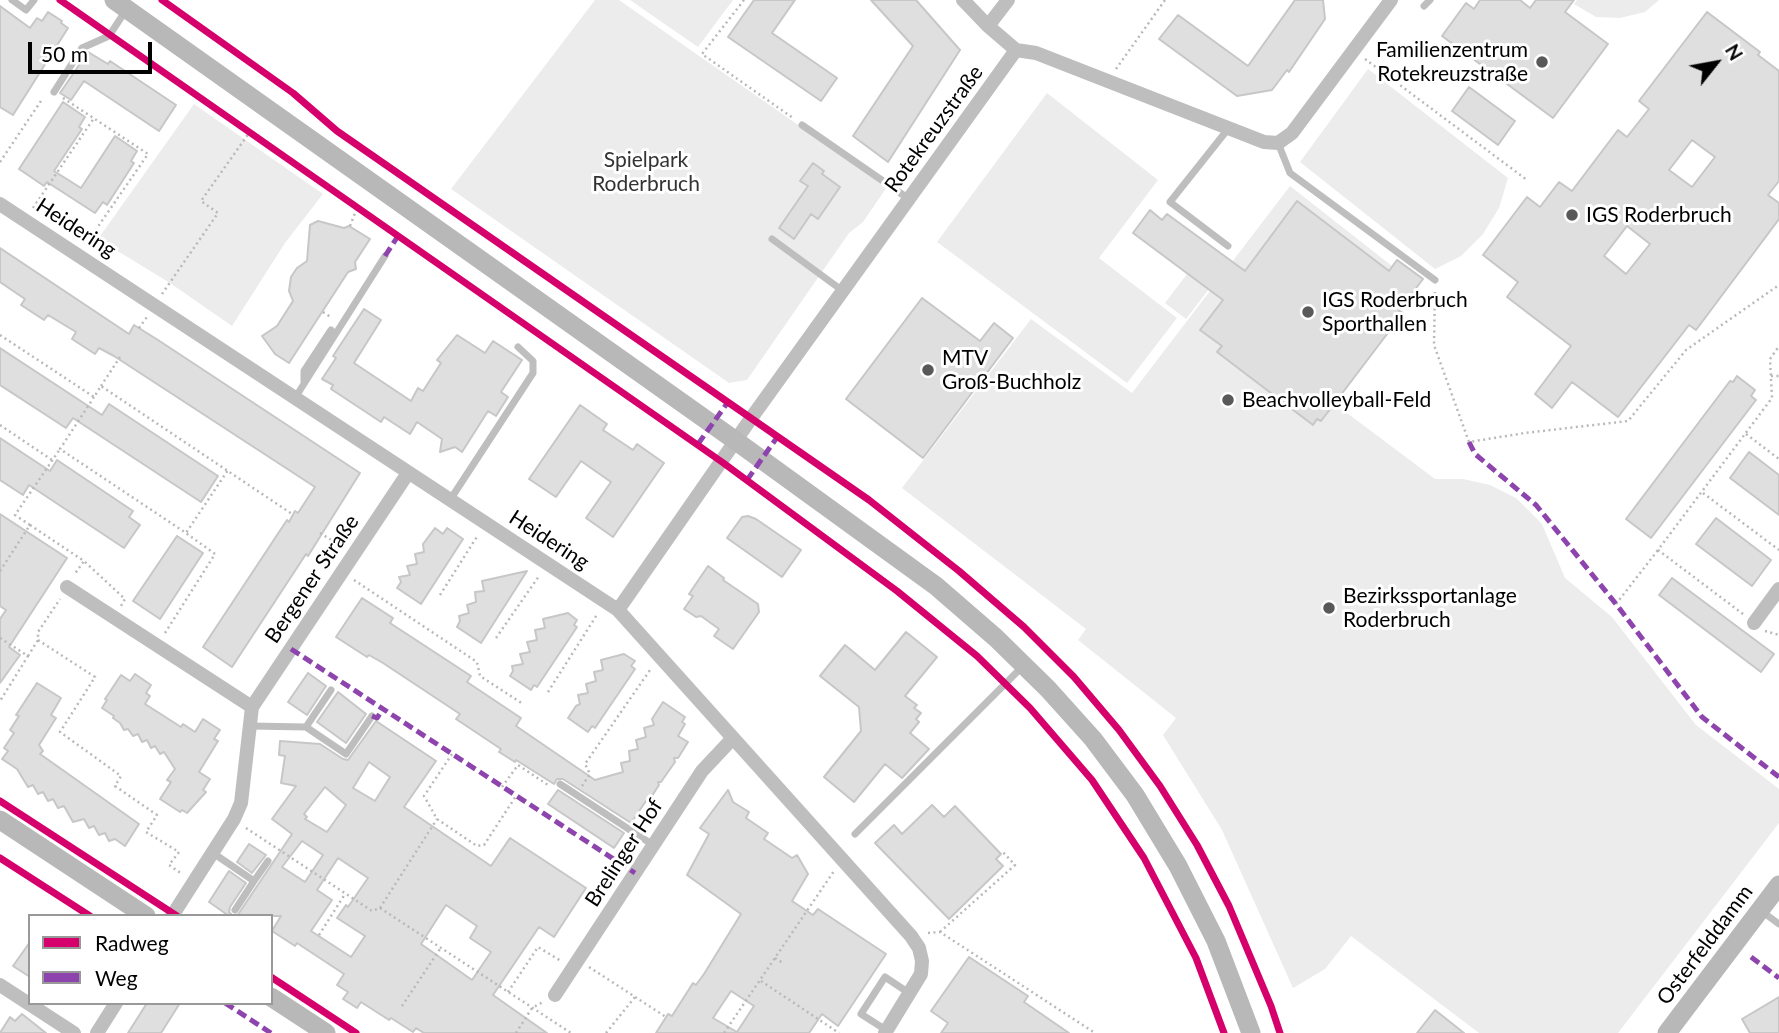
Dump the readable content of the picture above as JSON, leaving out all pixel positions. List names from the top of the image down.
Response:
{
  "streets": {
    "main road": ["Osterfelddamm"],
    "street": [
      "Rotekreuzstraße",
      "Heidering",
      "Bergener Straße",
      "Brelinger Hof"
    ]
  },
  "crossings": [
    ["Rotekreuzstraße", "Heidering"],
    ["Heidering", "Bergener Straße"],
    ["Heidering", "Brelinger Hof"]
  ],
  "parks": ["Spielpark Roderbruch"],
  "places": [
    "Familienzentrum Rotekreuzstraße",
    "IGS Roderbruch",
    "IGS Roderbruch Sporthallen",
    "MTV Groß-Buchholz",
    "Beachvolleyball-Feld",
    "Bezirkssportanlage Roderbruch"
  ],
  "legend": ["Radweg", "Weg"],
  "scale_bar": "50 m",
  "north": "top right"
}
